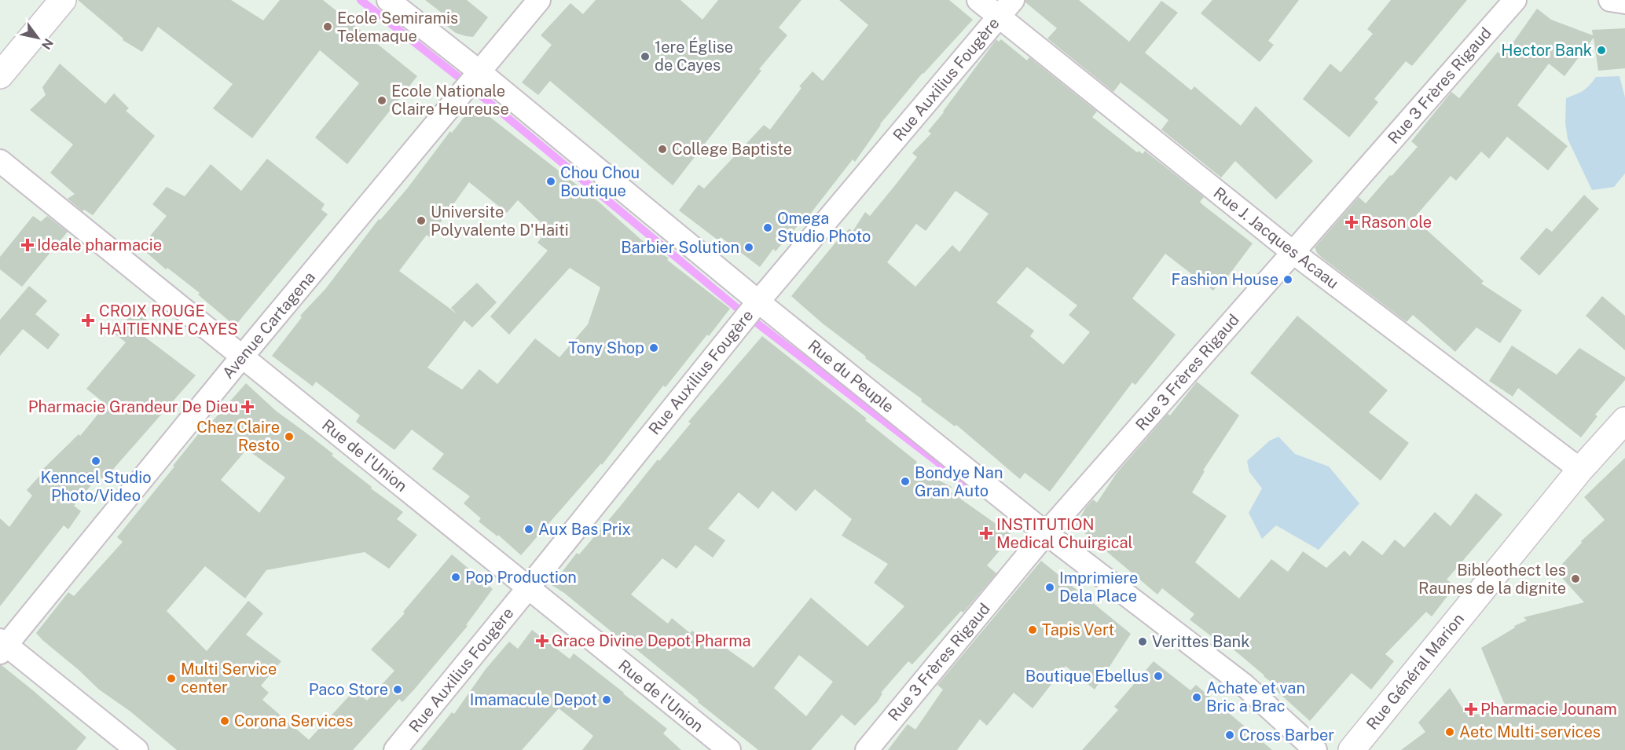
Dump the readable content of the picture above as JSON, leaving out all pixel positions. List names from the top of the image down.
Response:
{
  "streets": {
    "street": [
      "Rue Auxilius Fougère",
      "Rue 3 Frères Rigaud",
      "Rue J. Jacques Acaau",
      "Avenue Cartagena",
      "Rue du Peuple",
      "Rue de l'Union",
      "Rue Général Marion"
    ]
  },
  "crossings": [
    ["Rue Auxilius Fougère", "Rue J. Jacques Acaau"],
    ["Rue Auxilius Fougère", "Rue du Peuple"],
    ["Rue Auxilius Fougère", "Rue de l'Union"],
    ["Rue 3 Frères Rigaud", "Rue J. Jacques Acaau"],
    ["Rue 3 Frères Rigaud", "Rue du Peuple"],
    ["Rue J. Jacques Acaau", "Rue Général Marion"],
    ["Avenue Cartagena", "Rue du Peuple"],
    ["Avenue Cartagena", "Rue de l'Union"]
  ],
  "places": {
    "other": [
      "Ecole Semiramis Telemaque",
      "Hector Bank",
      "1ere Église de Cayes",
      "Ecole Nationale Claire Heureuse",
      "College Baptiste",
      "Chou Chou Boutique",
      "Universite Polyvalente D'Haiti",
      "Omega Studio Photo",
      "Barbier Solution",
      "Fashion House",
      "Tony Shop",
      "Chez Claire Resto",
      "Kenncel Studio Photo/Video",
      "Bondye Nan Gran Auto",
      "Aux Bas Prix",
      "Pop Production",
      "Bibleothect les Raunes de la dignite",
      "Imprimiere Dela Place",
      "Tapis Vert",
      "Verittes Bank",
      "Boutique Ebellus",
      "Multi Service center",
      "Paco Store",
      "Achate et van Bric a Brac",
      "Imamacule Depot",
      "Corona Services",
      "Aetc Multi-services",
      "Cross Barber"
    ],
    "health": [
      "Rason ole",
      "Ideale pharmacie",
      "CROIX ROUGE HAITIENNE CAYES",
      "Pharmacie Grandeur De Dieu",
      "INSTITUTION Medical Chuirgical",
      "Grace Divine Depot Pharma",
      "Pharmacie Jounam"
    ]
  },
  "north": "bottom right"
}
